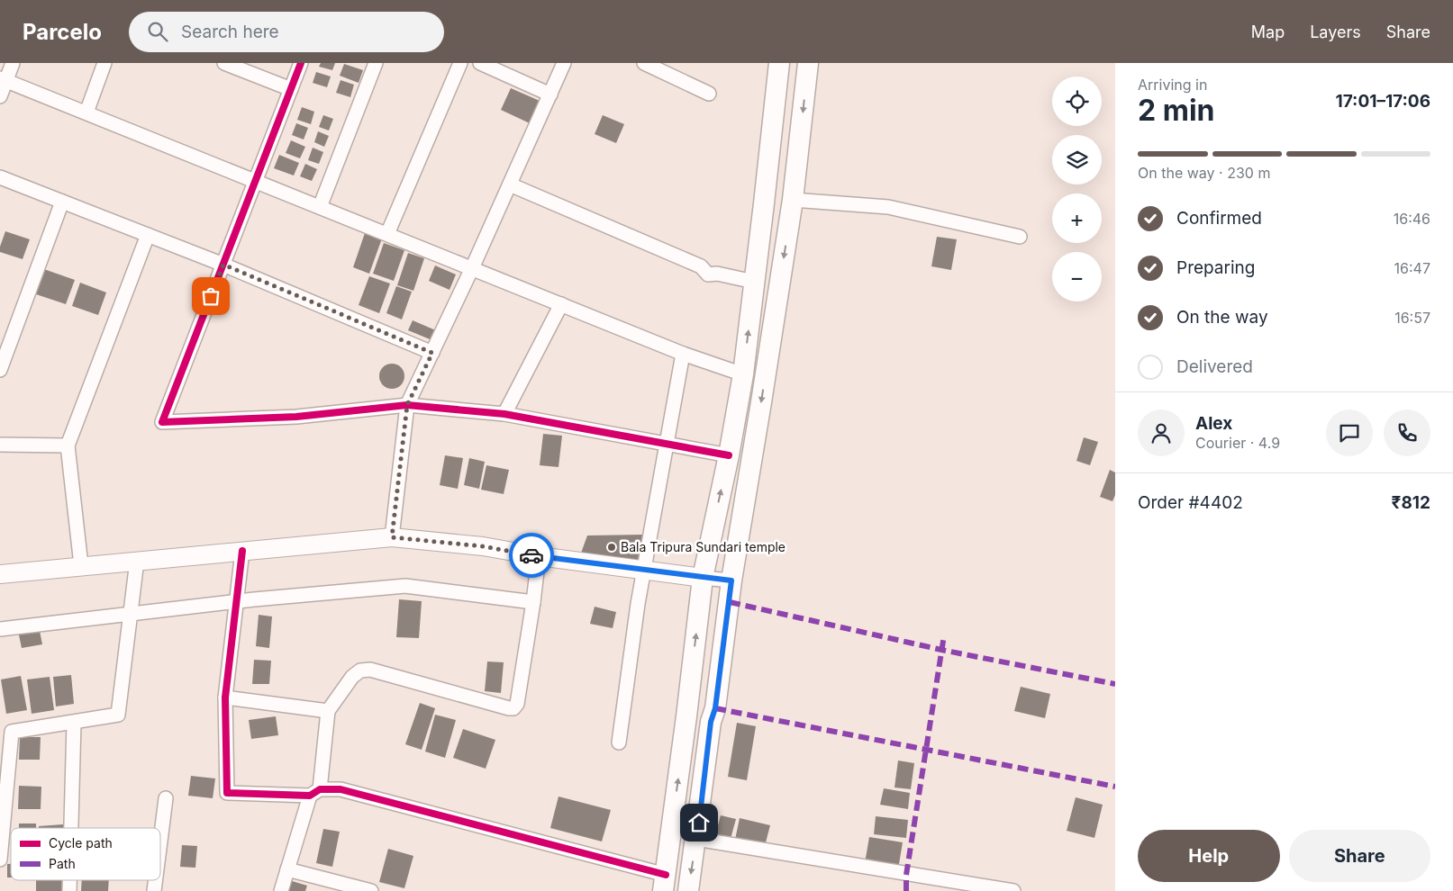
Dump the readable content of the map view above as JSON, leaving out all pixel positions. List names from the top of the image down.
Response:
{
  "places": ["Bala Tripura Sundari temple"],
  "legend": ["Cycle path", "Path"],
  "page": {
    "header": "Parcelo",
    "search": "Search here",
    "nav": ["Map", "Layers", "Share"],
    "heading": ["2 min", "Arriving in", "17:01–17:06"],
    "panel": [
      "Alex",
      "Courier · 4.9",
      "Order #4402",
      "₹812"
    ],
    "map_buttons": ["+", "−"],
    "bar": "On the way · 230 m",
    "list": [
      ["Confirmed", "16:46"],
      ["Preparing", "16:47"],
      ["On the way", "16:57"],
      "Delivered"
    ],
    "buttons": ["Help", "Share"]
  }
}
